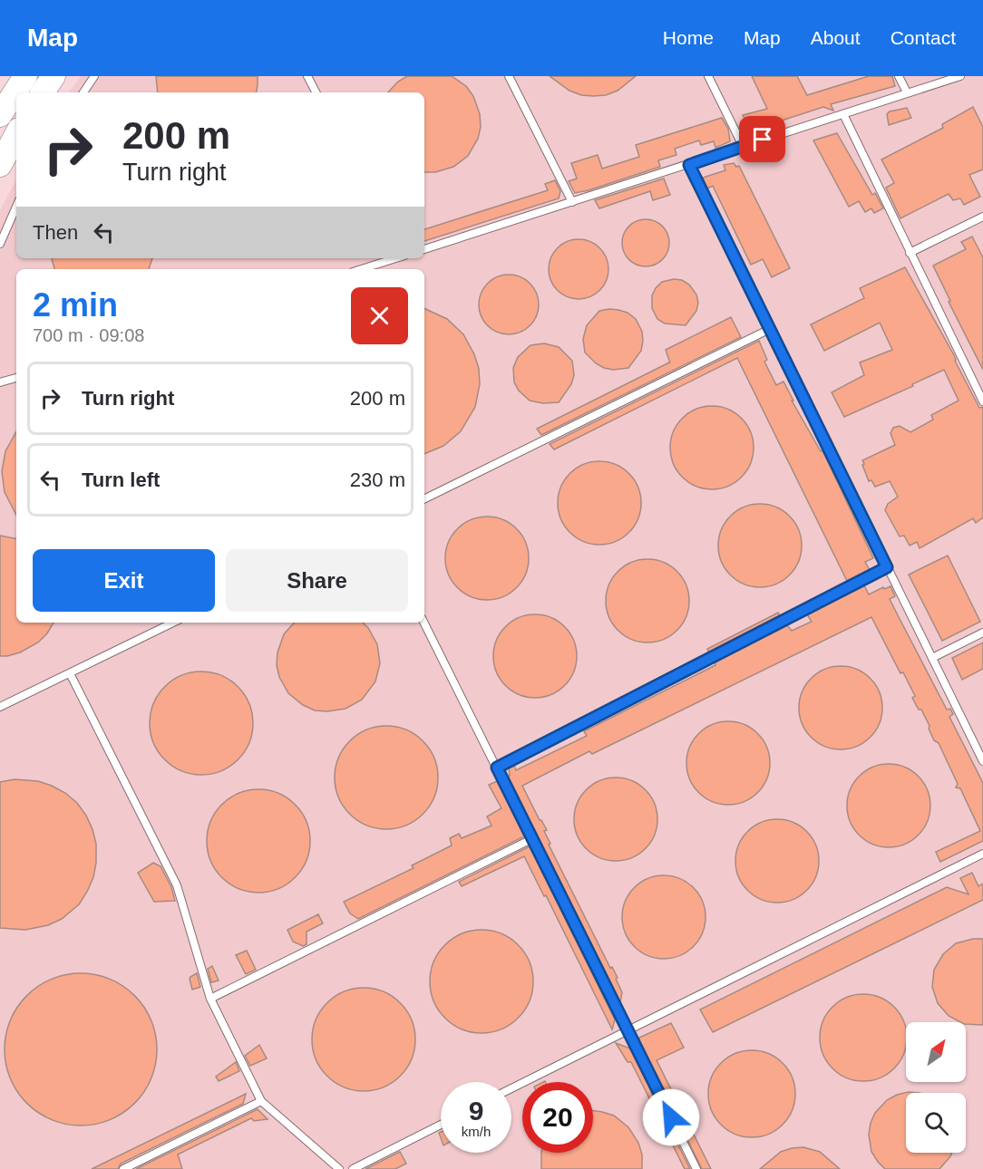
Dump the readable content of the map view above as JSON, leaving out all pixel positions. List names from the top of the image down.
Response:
{
  "north": "top right",
  "page": {
    "header": "Map",
    "nav": [
      "Home",
      "Map",
      "About",
      "Contact"
    ],
    "turn": ["200 m", "Turn right"],
    "then": "Then",
    "heading": ["2 min", "700 m · 09:08"],
    "list": [
      {
        "name": "Turn right",
        "value": "200 m"
      },
      {
        "name": "Turn left",
        "value": "230 m"
      }
    ],
    "buttons": ["Exit", "Share"],
    "speed": "9 km/h",
    "limit": "20"
  }
}
